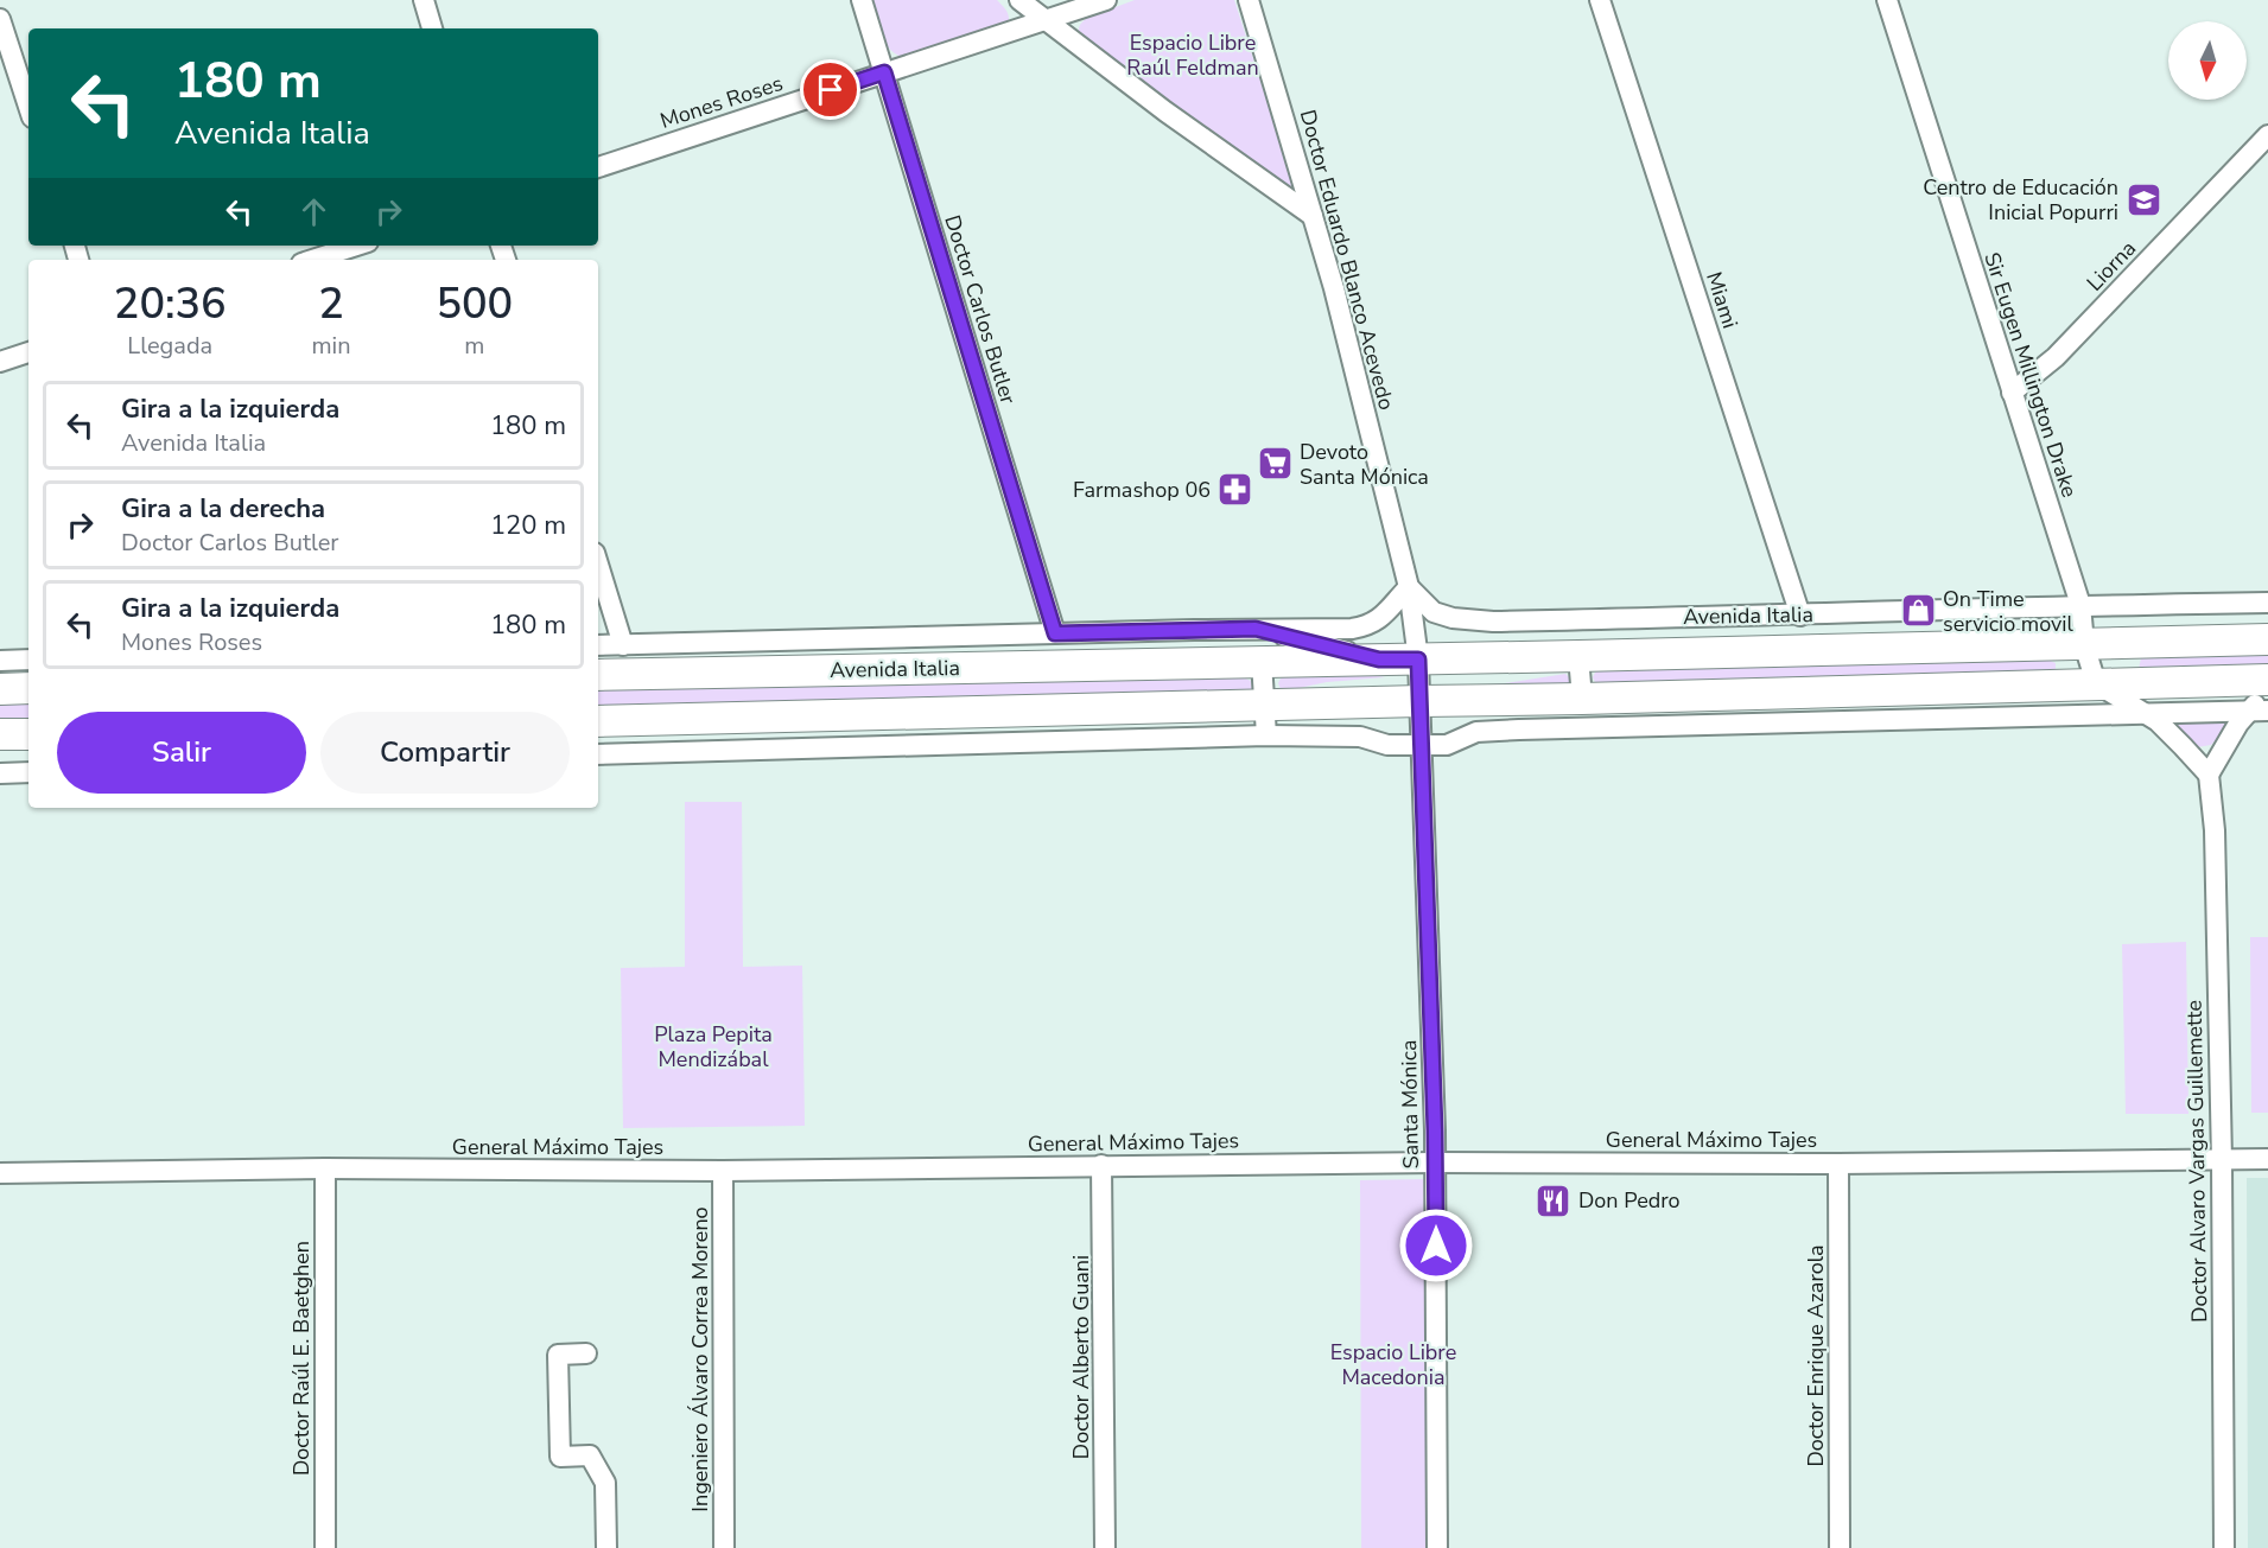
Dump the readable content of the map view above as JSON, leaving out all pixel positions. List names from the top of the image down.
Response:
{
  "streets": {
    "main road": ["Avenida Italia"],
    "street": [
      "Mones Roses",
      "Doctor Eduardo Blanco Acevedo",
      "Liorna",
      "Miami",
      "Doctor Carlos Butler",
      "Sir Eugen Millington Drake",
      "Santa Mónica",
      "General Máximo Tajes",
      "Doctor Alvaro Vargas Guillemette",
      "Doctor Enrique Azarola",
      "Doctor Alberto Guani",
      "Doctor Raúl E. Baetghen",
      "Ingeniero Álvaro Correa Moreno"
    ]
  },
  "crossings": [
    ["Mones Roses", "Doctor Carlos Butler"],
    ["Doctor Eduardo Blanco Acevedo", "Avenida Italia"],
    ["Doctor Eduardo Blanco Acevedo", "Santa Mónica"],
    ["Liorna", "Sir Eugen Millington Drake"],
    ["Miami", "Avenida Italia"],
    ["Doctor Carlos Butler", "Avenida Italia"],
    ["Sir Eugen Millington Drake", "Avenida Italia"],
    ["Avenida Italia", "Santa Mónica"],
    ["Santa Mónica", "General Máximo Tajes"],
    ["General Máximo Tajes", "Doctor Alvaro Vargas Guillemette"],
    ["General Máximo Tajes", "Doctor Enrique Azarola"],
    ["General Máximo Tajes", "Doctor Alberto Guani"],
    ["General Máximo Tajes", "Doctor Raúl E. Baetghen"],
    ["General Máximo Tajes", "Ingeniero Álvaro Correa Moreno"]
  ],
  "parks": ["Espacio Libre Raúl Feldman", "Plaza Pepita Mendizábal", "Espacio Libre Macedonia"],
  "places": {
    "school or university": ["Centro de Educación Inicial Popurri"],
    "supermarket": ["Devoto Santa Mónica"],
    "pharmacy": ["Farmashop 06"],
    "shop": ["On Time servicio movil"],
    "restaurant": ["Don Pedro"]
  },
  "north": "bottom",
  "page": {
    "turn": ["180 m", "Avenida Italia"],
    "eta": [
      "20:36",
      "Llegada",
      "2",
      "min",
      "500",
      "m"
    ],
    "list": [
      {
        "name": "Gira a la izquierda",
        "note": "Avenida Italia",
        "value": "180 m"
      },
      {
        "name": "Gira a la derecha",
        "note": "Doctor Carlos Butler",
        "value": "120 m"
      },
      {
        "name": "Gira a la izquierda",
        "note": "Mones Roses",
        "value": "180 m"
      }
    ],
    "buttons": ["Salir", "Compartir"]
  }
}
